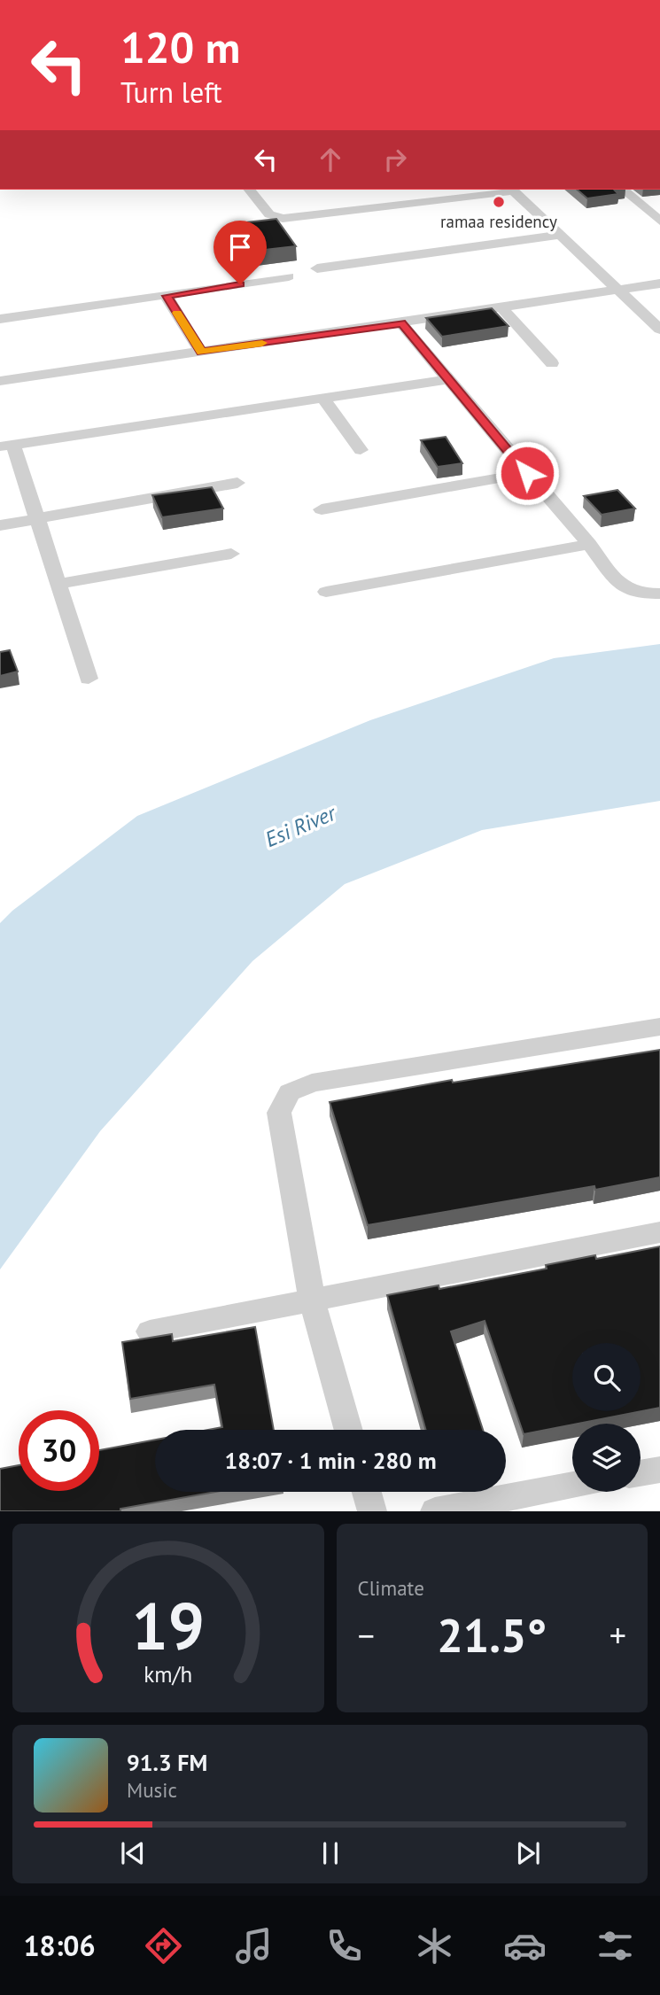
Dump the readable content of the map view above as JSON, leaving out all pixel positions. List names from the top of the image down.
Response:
{
  "water": ["Esi River"],
  "places": ["ramaa residency"],
  "page": {
    "turn": ["120 m", "Turn left"],
    "limit": "30",
    "trip": "18:07 · 1 min · 280 m",
    "tile": "Climate",
    "heat": ["−", "21.5°", "+"],
    "song": ["91.3 FM", "Music"],
    "tabs": "18:06",
    "gauge": ["19", "km/h"]
  }
}
